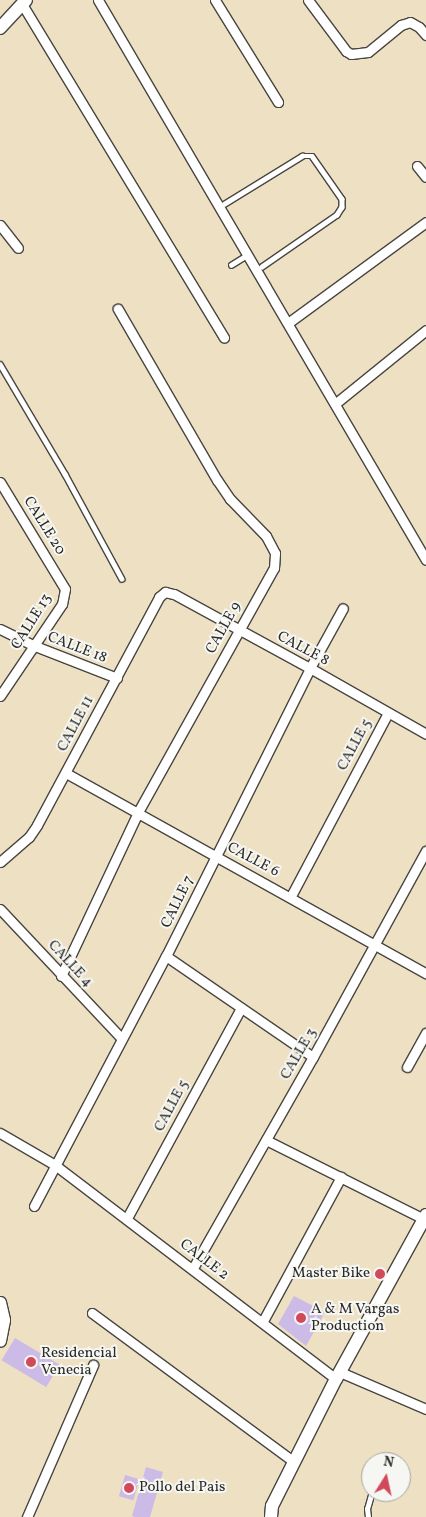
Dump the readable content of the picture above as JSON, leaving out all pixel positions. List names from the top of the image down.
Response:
{
  "streets": {
    "street": [
      "CALLE 20",
      "CALLE 13",
      "CALLE 9",
      "CALLE 18",
      "CALLE 8",
      "CALLE 11",
      "CALLE 5",
      "CALLE 6",
      "CALLE 7",
      "CALLE 4",
      "CALLE 3",
      "CALLE 2"
    ]
  },
  "crossings": [
    ["CALLE 20", "CALLE 13"],
    ["CALLE 13", "CALLE 18"],
    ["CALLE 9", "CALLE 8"],
    ["CALLE 9", "CALLE 6"],
    ["CALLE 9", "CALLE 4"],
    ["CALLE 18", "CALLE 11"],
    ["CALLE 8", "CALLE 11"],
    ["CALLE 8", "CALLE 5"],
    ["CALLE 8", "CALLE 7"],
    ["CALLE 11", "CALLE 6"],
    ["CALLE 5", "CALLE 6"],
    ["CALLE 5", "CALLE 2"],
    ["CALLE 6", "CALLE 7"],
    ["CALLE 6", "CALLE 3"],
    ["CALLE 7", "CALLE 4"],
    ["CALLE 7", "CALLE 2"],
    ["CALLE 3", "CALLE 2"]
  ],
  "places": [
    "Master Bike",
    "A & M Vargas Production",
    "Residencial Venecia",
    "Pollo del Pais"
  ],
  "north": "top"
}
